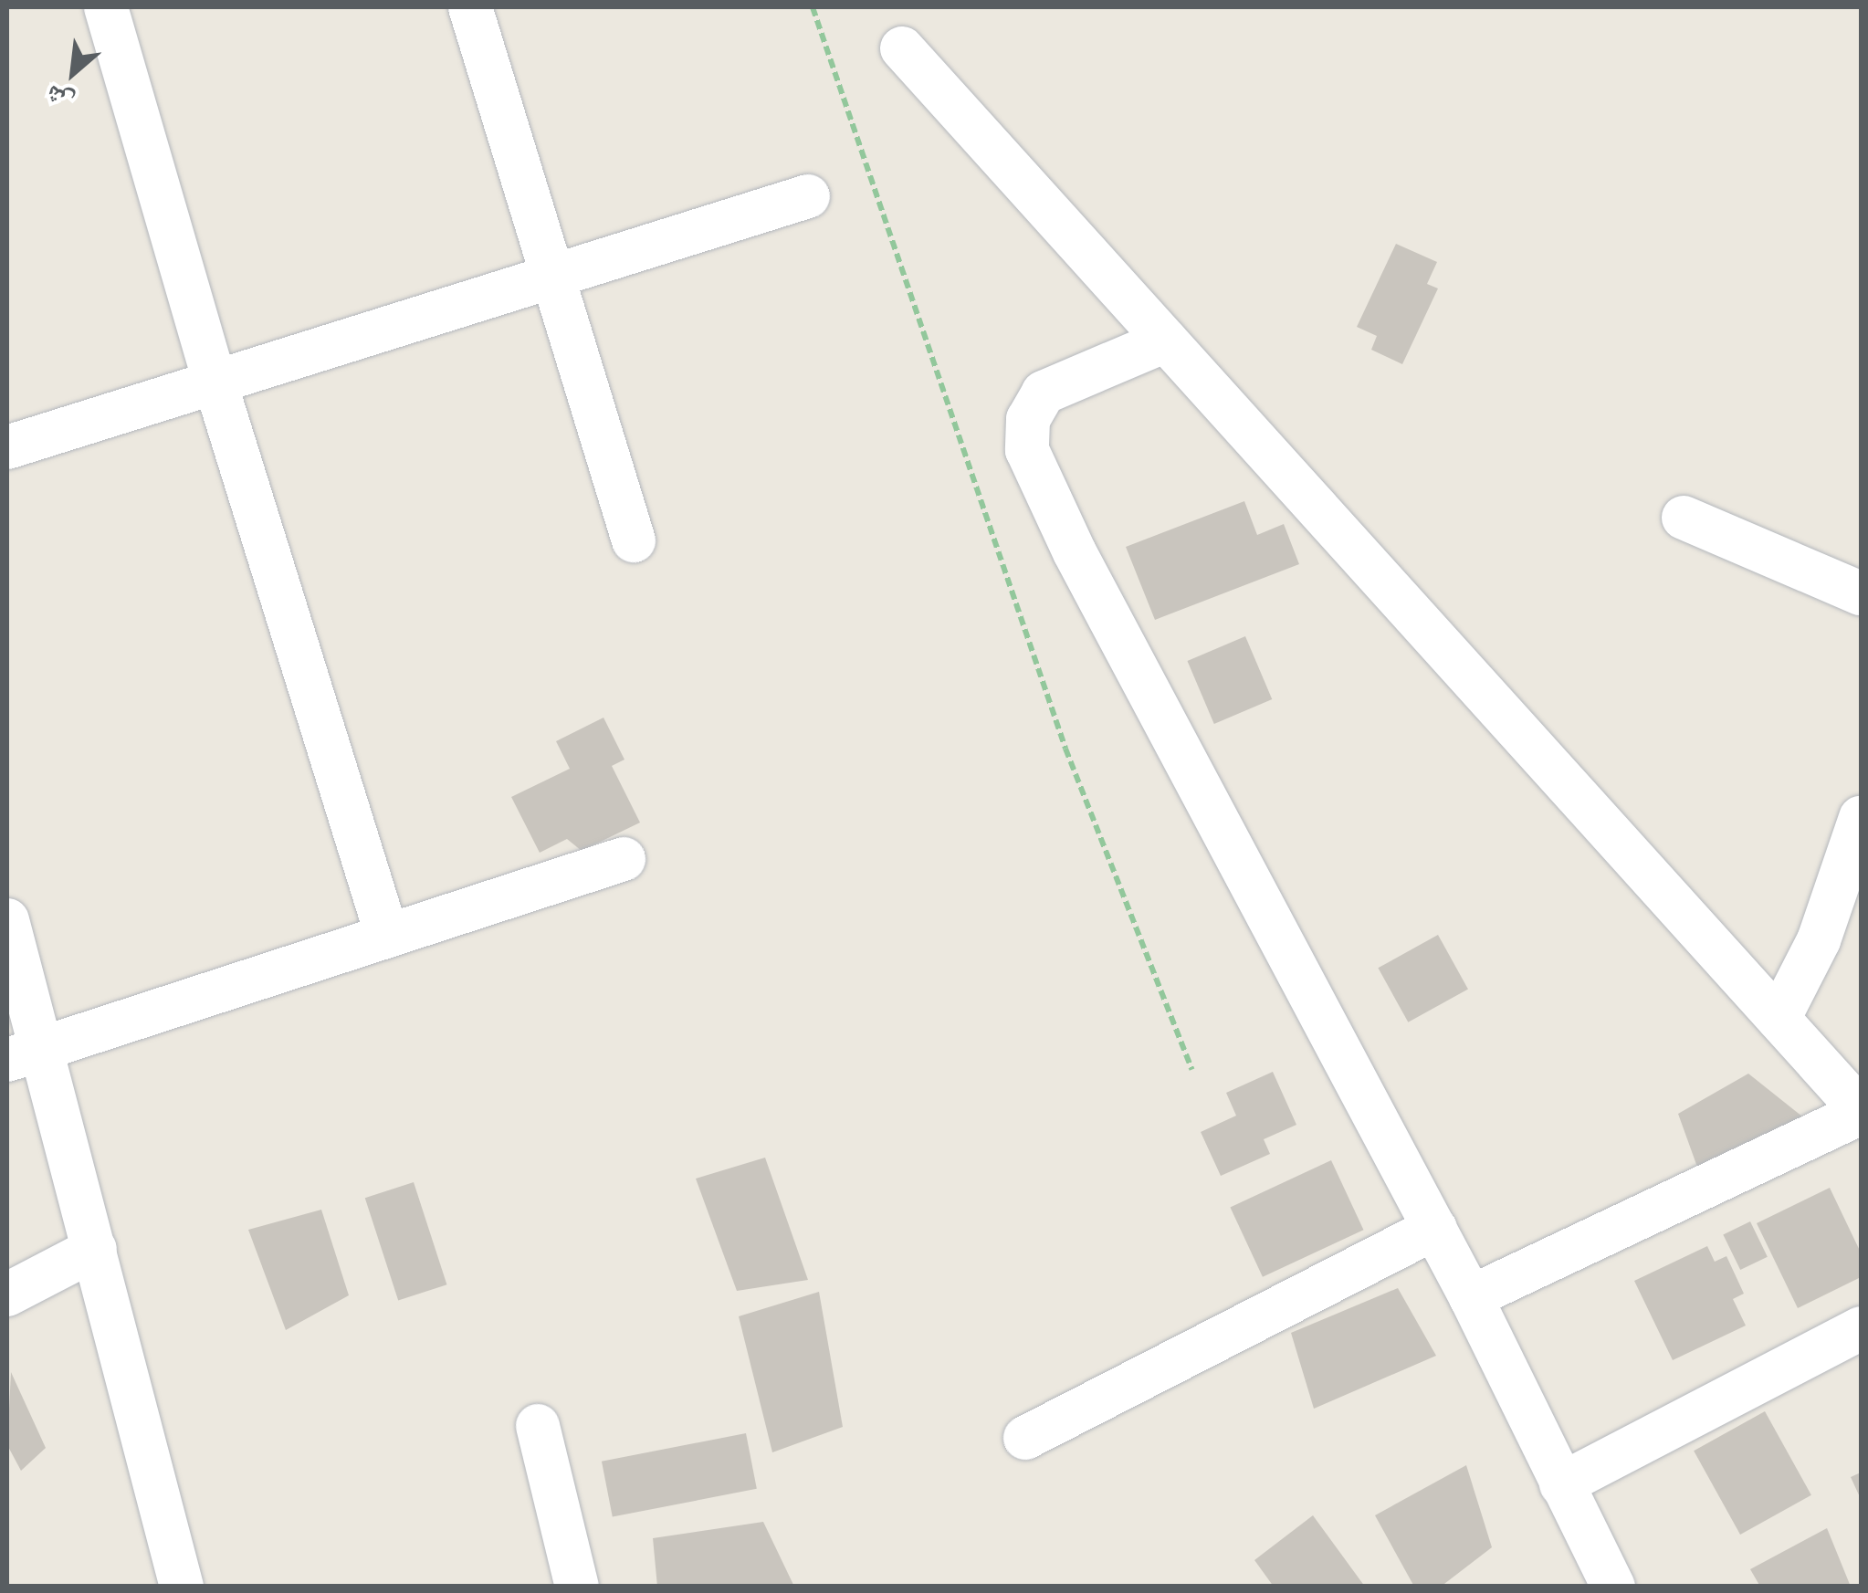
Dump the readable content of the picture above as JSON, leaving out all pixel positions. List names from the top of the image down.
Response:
{
  "north": "bottom left"
}
